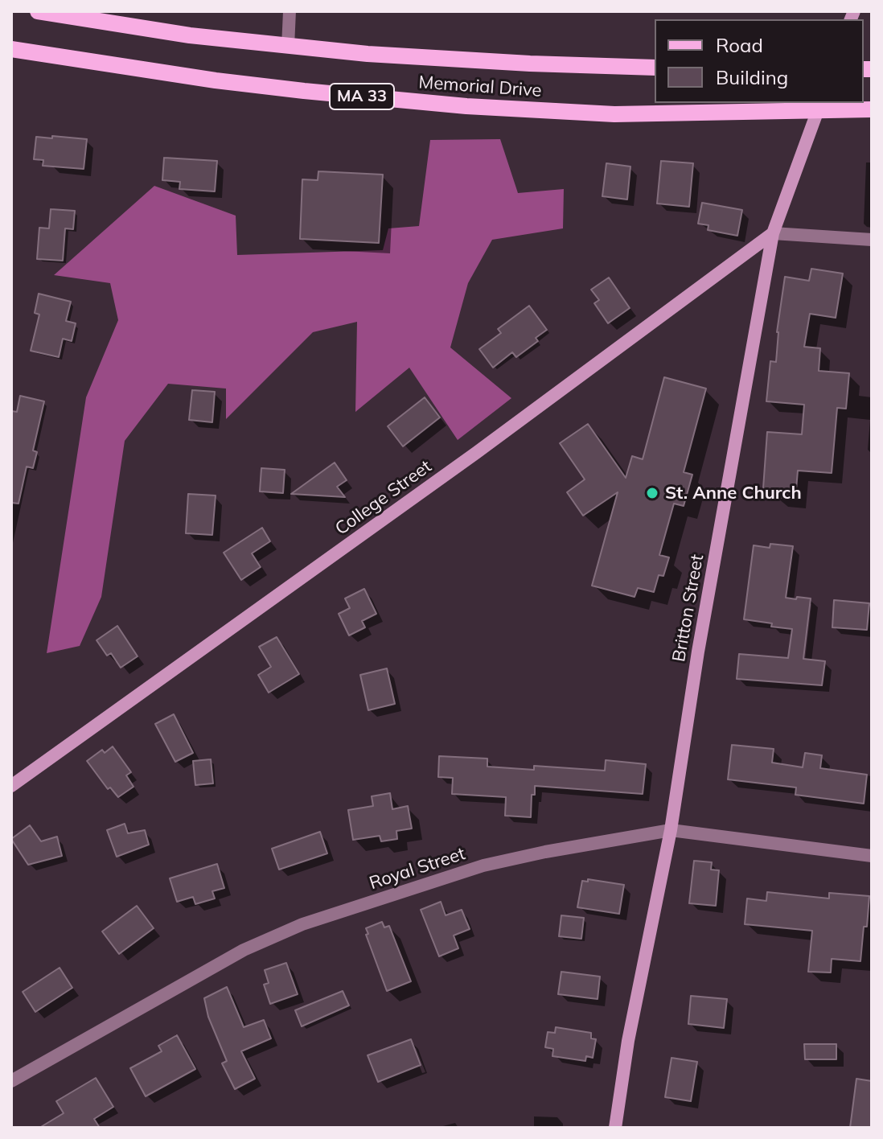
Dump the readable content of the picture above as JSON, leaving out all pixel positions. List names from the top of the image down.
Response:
{
  "streets": {
    "main road": ["Memorial Drive", "MA 33"],
    "street": ["College Street", "Britton Street", "Royal Street"]
  },
  "crossings": [
    ["Memorial Drive", "Britton Street"],
    ["College Street", "Britton Street"],
    ["Britton Street", "Royal Street"]
  ],
  "places": ["St. Anne Church"],
  "legend": ["Road", "Building"]
}
